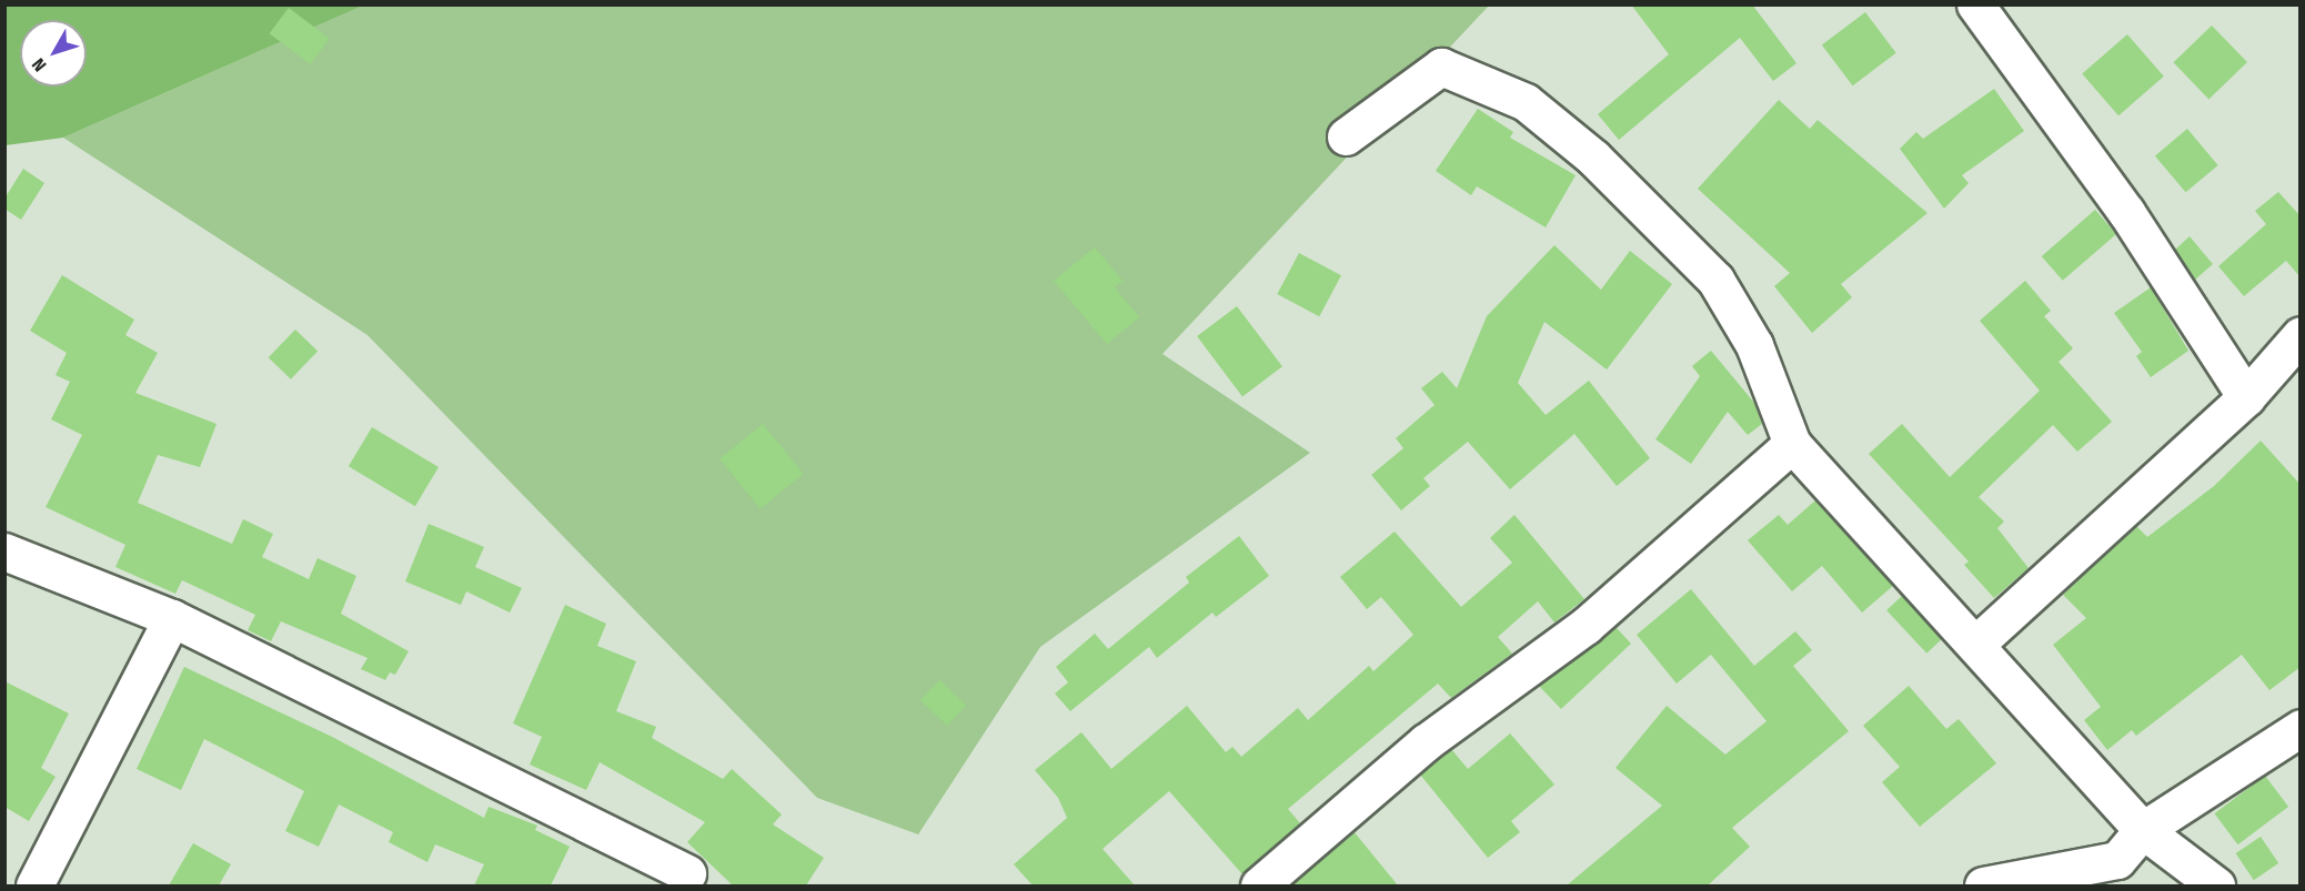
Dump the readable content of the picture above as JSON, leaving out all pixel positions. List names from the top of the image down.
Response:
{
  "north": "bottom left"
}
